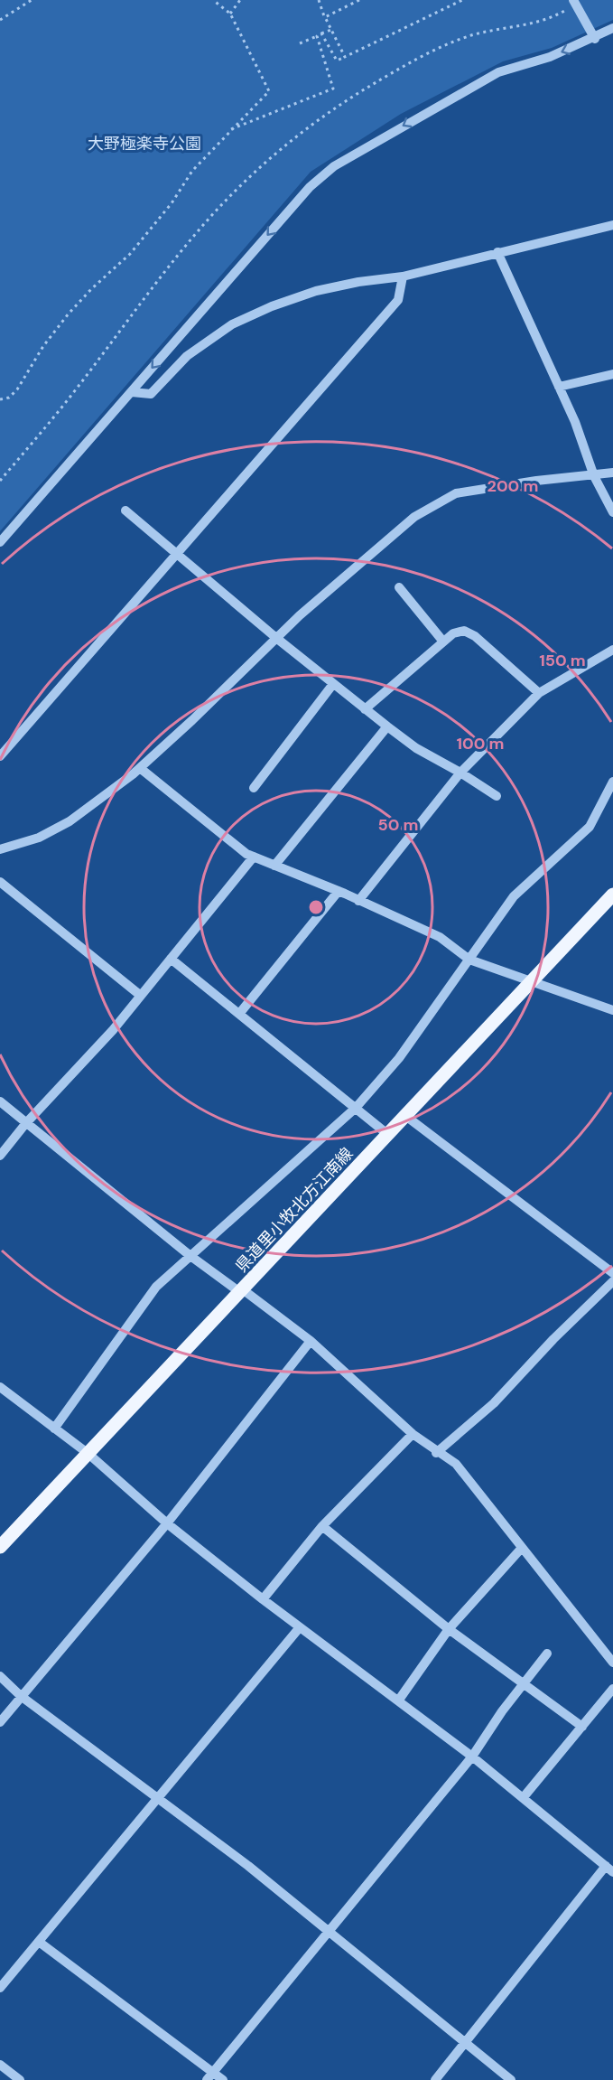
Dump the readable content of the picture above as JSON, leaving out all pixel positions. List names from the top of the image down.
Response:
{
  "streets": {
    "main road": ["県道里小牧北方江南線"]
  },
  "parks": ["大野極楽寺公園"],
  "rings": [
    "200 m",
    "150 m",
    "100 m",
    "50 m"
  ]
}
